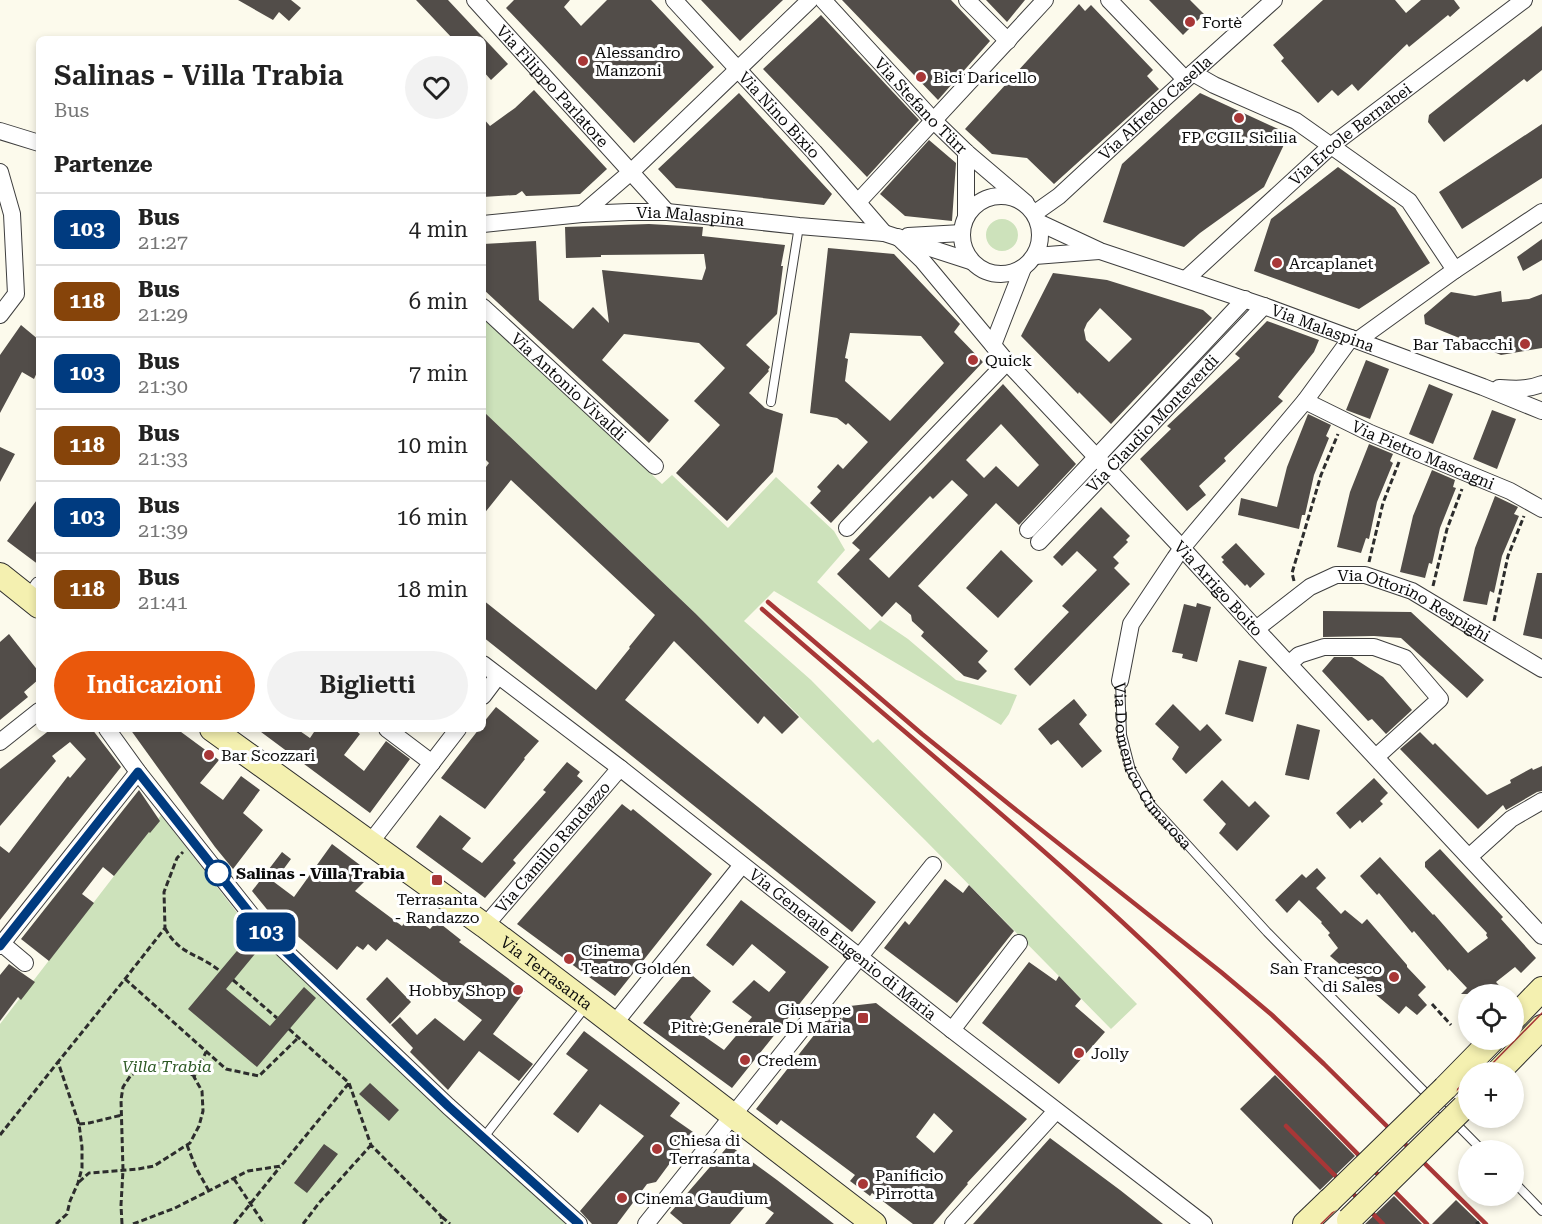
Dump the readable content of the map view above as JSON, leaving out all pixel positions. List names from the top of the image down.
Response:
{
  "streets": {
    "street": [
      "Via Filippo Parlatore",
      "Via Stefano Türr",
      "Via Alfredo Casella",
      "Via Nino Bixio",
      "Via Ercole Bernabei",
      "Via Malaspina",
      "Via Antonio Vivaldi",
      "Via Claudio Monteverdi",
      "Via Pietro Mascagni",
      "Via Arrigo Boito",
      "Via Ottorino Respighi",
      "Via Domenico Cimarosa",
      "Via Camillo Randazzo",
      "Via Generale Eugenio di Maria",
      "Via Terrasanta"
    ]
  },
  "crossings": [
    ["Via Filippo Parlatore", "Via Malaspina"],
    ["Via Stefano Türr", "Via Alfredo Casella"],
    ["Via Stefano Türr", "Via Malaspina"],
    ["Via Alfredo Casella", "Via Malaspina"],
    ["Via Nino Bixio", "Via Malaspina"],
    ["Via Nino Bixio", "Via Arrigo Boito"],
    ["Via Ercole Bernabei", "Via Malaspina"],
    ["Via Malaspina", "Via Claudio Monteverdi"],
    ["Via Malaspina", "Via Arrigo Boito"],
    ["Via Malaspina", "Via Domenico Cimarosa"],
    ["Via Claudio Monteverdi", "Via Arrigo Boito"],
    ["Via Pietro Mascagni", "Via Domenico Cimarosa"],
    ["Via Arrigo Boito", "Via Ottorino Respighi"],
    ["Via Arrigo Boito", "Via Domenico Cimarosa"],
    ["Via Camillo Randazzo", "Via Generale Eugenio di Maria"],
    ["Via Camillo Randazzo", "Via Terrasanta"]
  ],
  "parks": ["Villa Trabia"],
  "places": {
    "other": [
      "Fortè",
      "Alessandro Manzoni",
      "Bici Daricello",
      "FP CGIL Sicilia",
      "Arcaplanet",
      "Bar Tabacchi",
      "Quick",
      "Bar Scozzari",
      "Salinas - Villa Trabia",
      "Cinema Teatro Golden",
      "San Francesco di Sales",
      "Hobby Shop",
      "Jolly",
      "Credem",
      "Chiesa di Terrasanta",
      "Panificio Pirrotta",
      "Cinema Gaudium"
    ],
    "transit": ["Terrasanta - Randazzo", "Giuseppe Pitrè;Generale Di Maria"]
  },
  "lines": ["bus line 103"],
  "page": {
    "on_map": "103",
    "heading": [
      ["Salinas - Villa Trabia", "Bus"],
      "Partenze"
    ],
    "list": [
      {
        "mark": "103",
        "name": "Bus",
        "note": "21:27",
        "value": "4 min"
      },
      {
        "mark": "118",
        "name": "Bus",
        "note": "21:29",
        "value": "6 min"
      },
      {
        "mark": "103",
        "name": "Bus",
        "note": "21:30",
        "value": "7 min"
      },
      {
        "mark": "118",
        "name": "Bus",
        "note": "21:33",
        "value": "10 min"
      },
      {
        "mark": "103",
        "name": "Bus",
        "note": "21:39",
        "value": "16 min"
      },
      {
        "mark": "118",
        "name": "Bus",
        "note": "21:41",
        "value": "18 min"
      }
    ],
    "buttons": ["Indicazioni", "Biglietti"],
    "map_buttons": ["+", "−"]
  }
}
